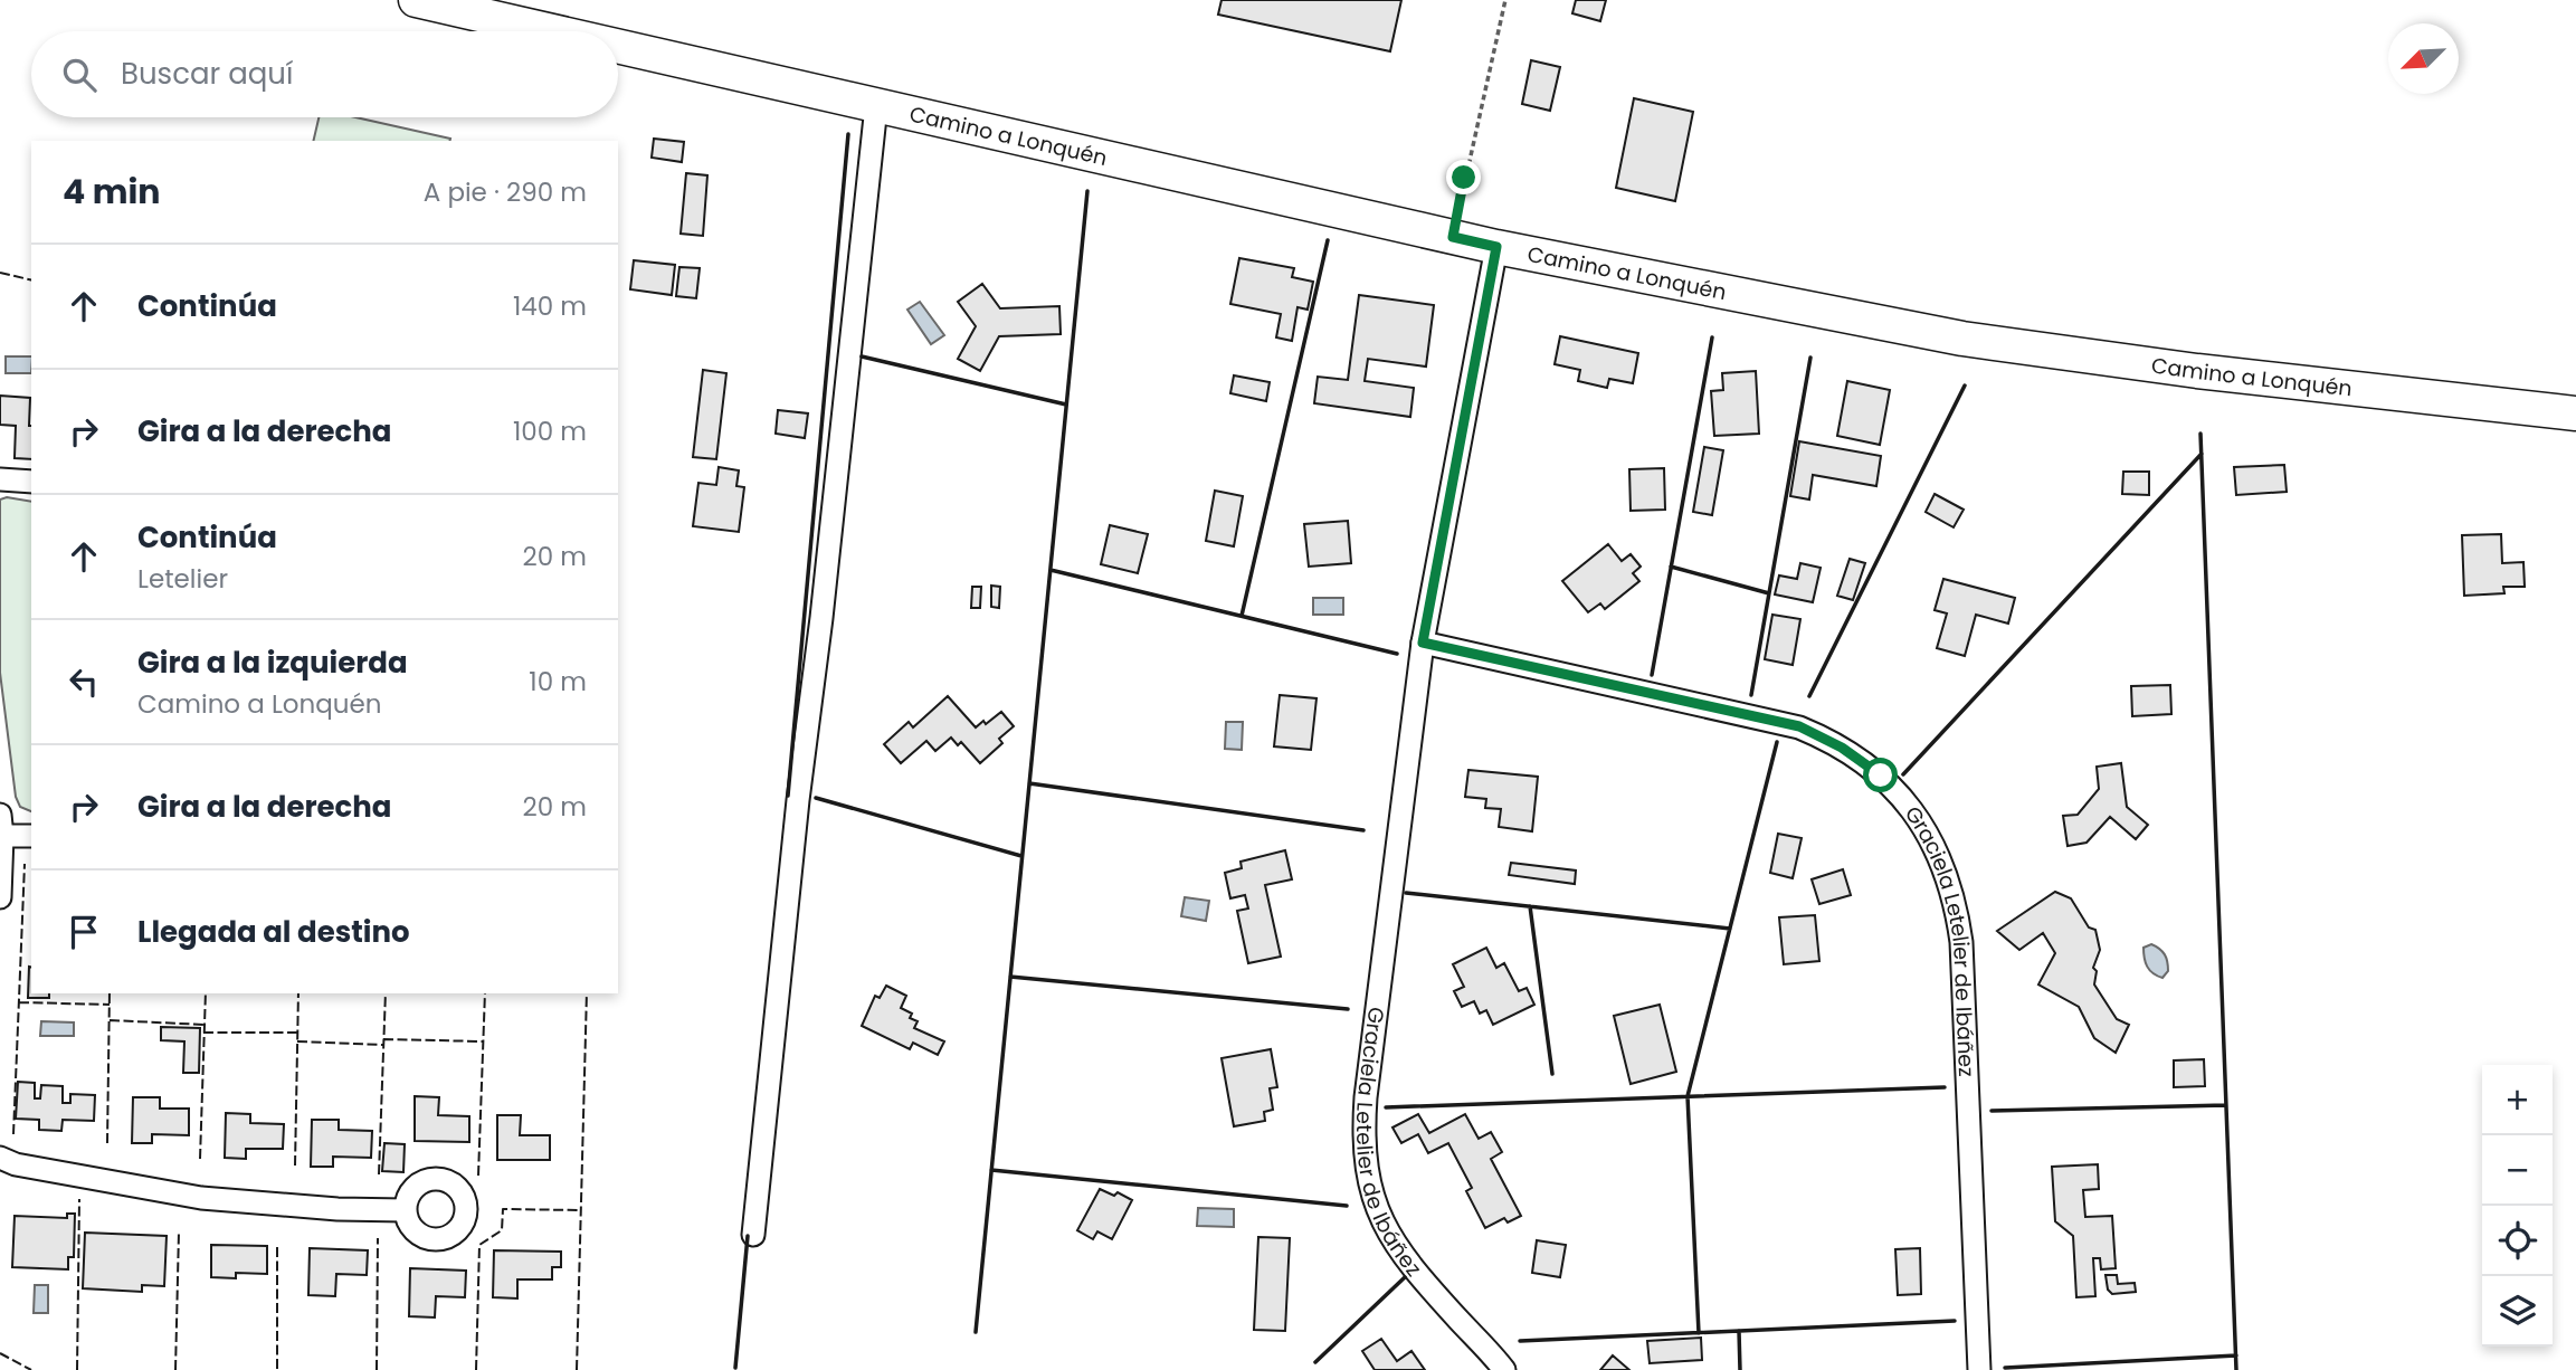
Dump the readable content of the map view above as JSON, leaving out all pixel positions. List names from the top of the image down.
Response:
{
  "streets": {
    "main road": ["Camino a Lonquén"],
    "street": ["Graciela Letelier de Ibáñez"]
  },
  "crossings": [
    ["Camino a Lonquén", "Graciela Letelier de Ibáñez"]
  ],
  "north": "bottom left",
  "page": {
    "search": "Buscar aquí",
    "heading": ["4 min", "A pie · 290 m"],
    "list": [
      ["Continúa", "140 m"],
      ["Gira a la derecha", "100 m"],
      ["Continúa", "Letelier", "20 m"],
      ["Gira a la izquierda", "Camino a Lonquén", "10 m"],
      ["Gira a la derecha", "20 m"],
      "Llegada al destino"
    ],
    "map_buttons": ["+", "−"]
  }
}
